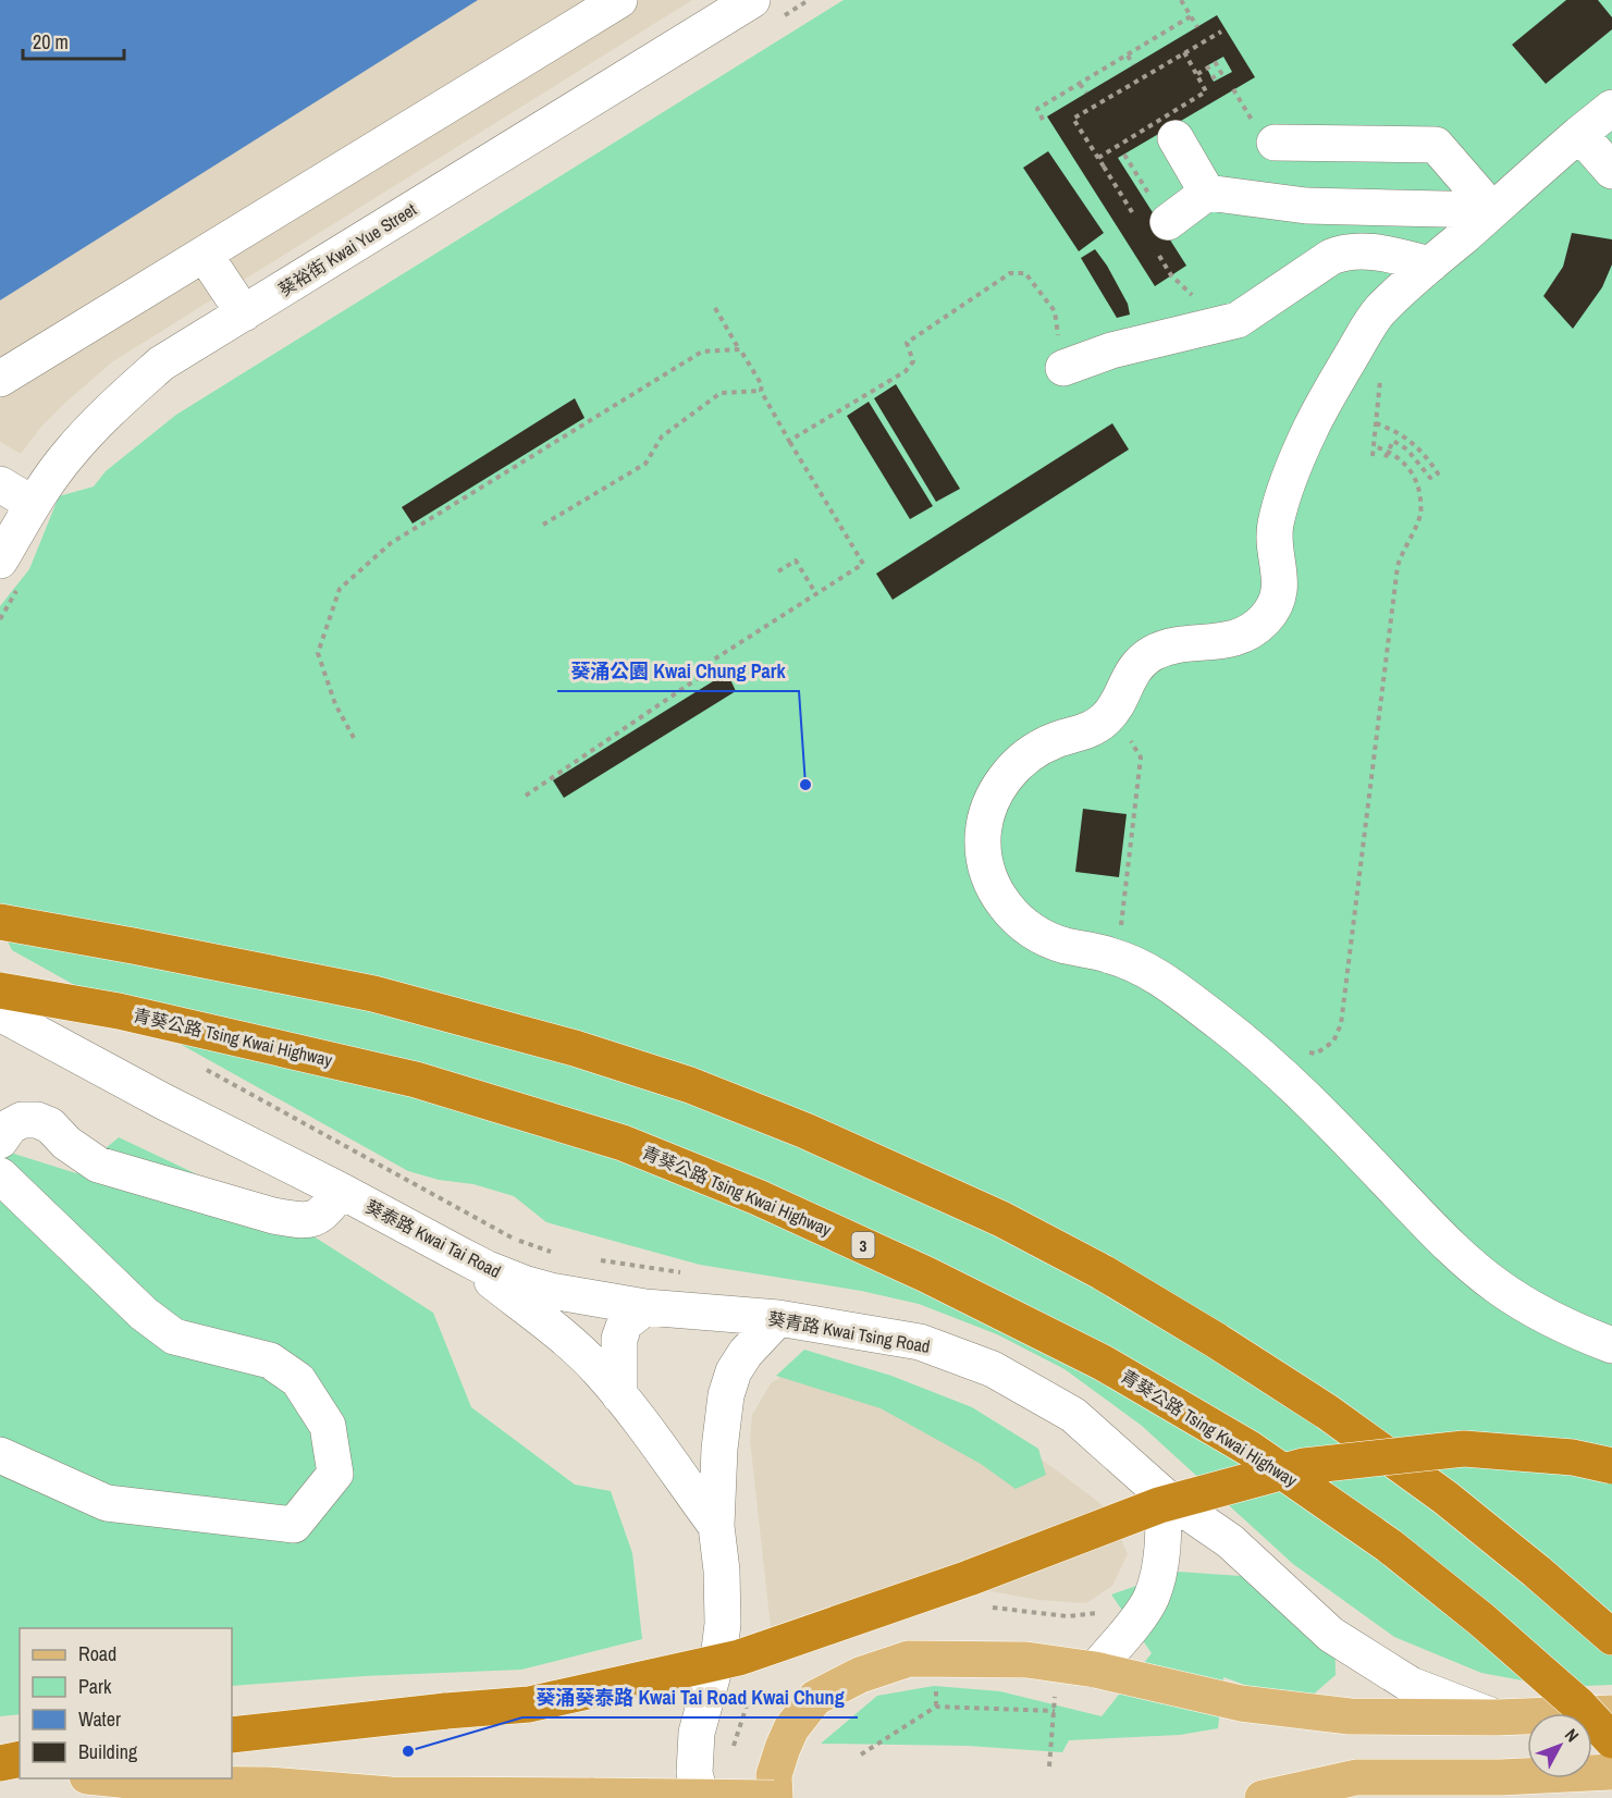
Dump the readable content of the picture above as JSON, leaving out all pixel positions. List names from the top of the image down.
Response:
{
  "streets": {
    "highway": ["青葵公路 Tsing Kwai Highway", "3"],
    "street": ["葵裕街 Kwai Yue Street", "葵泰路 Kwai Tai Road", "葵青路 Kwai Tsing Road"]
  },
  "crossings": [
    ["葵泰路 Kwai Tai Road", "葵青路 Kwai Tsing Road"]
  ],
  "places": ["葵涌公園 Kwai Chung Park", "葵涌葵泰路 Kwai Tai Road Kwai Chung"],
  "legend": [
    "Road",
    "Park",
    "Water",
    "Building"
  ],
  "scale_bar": "20 m",
  "north": "top right"
}
